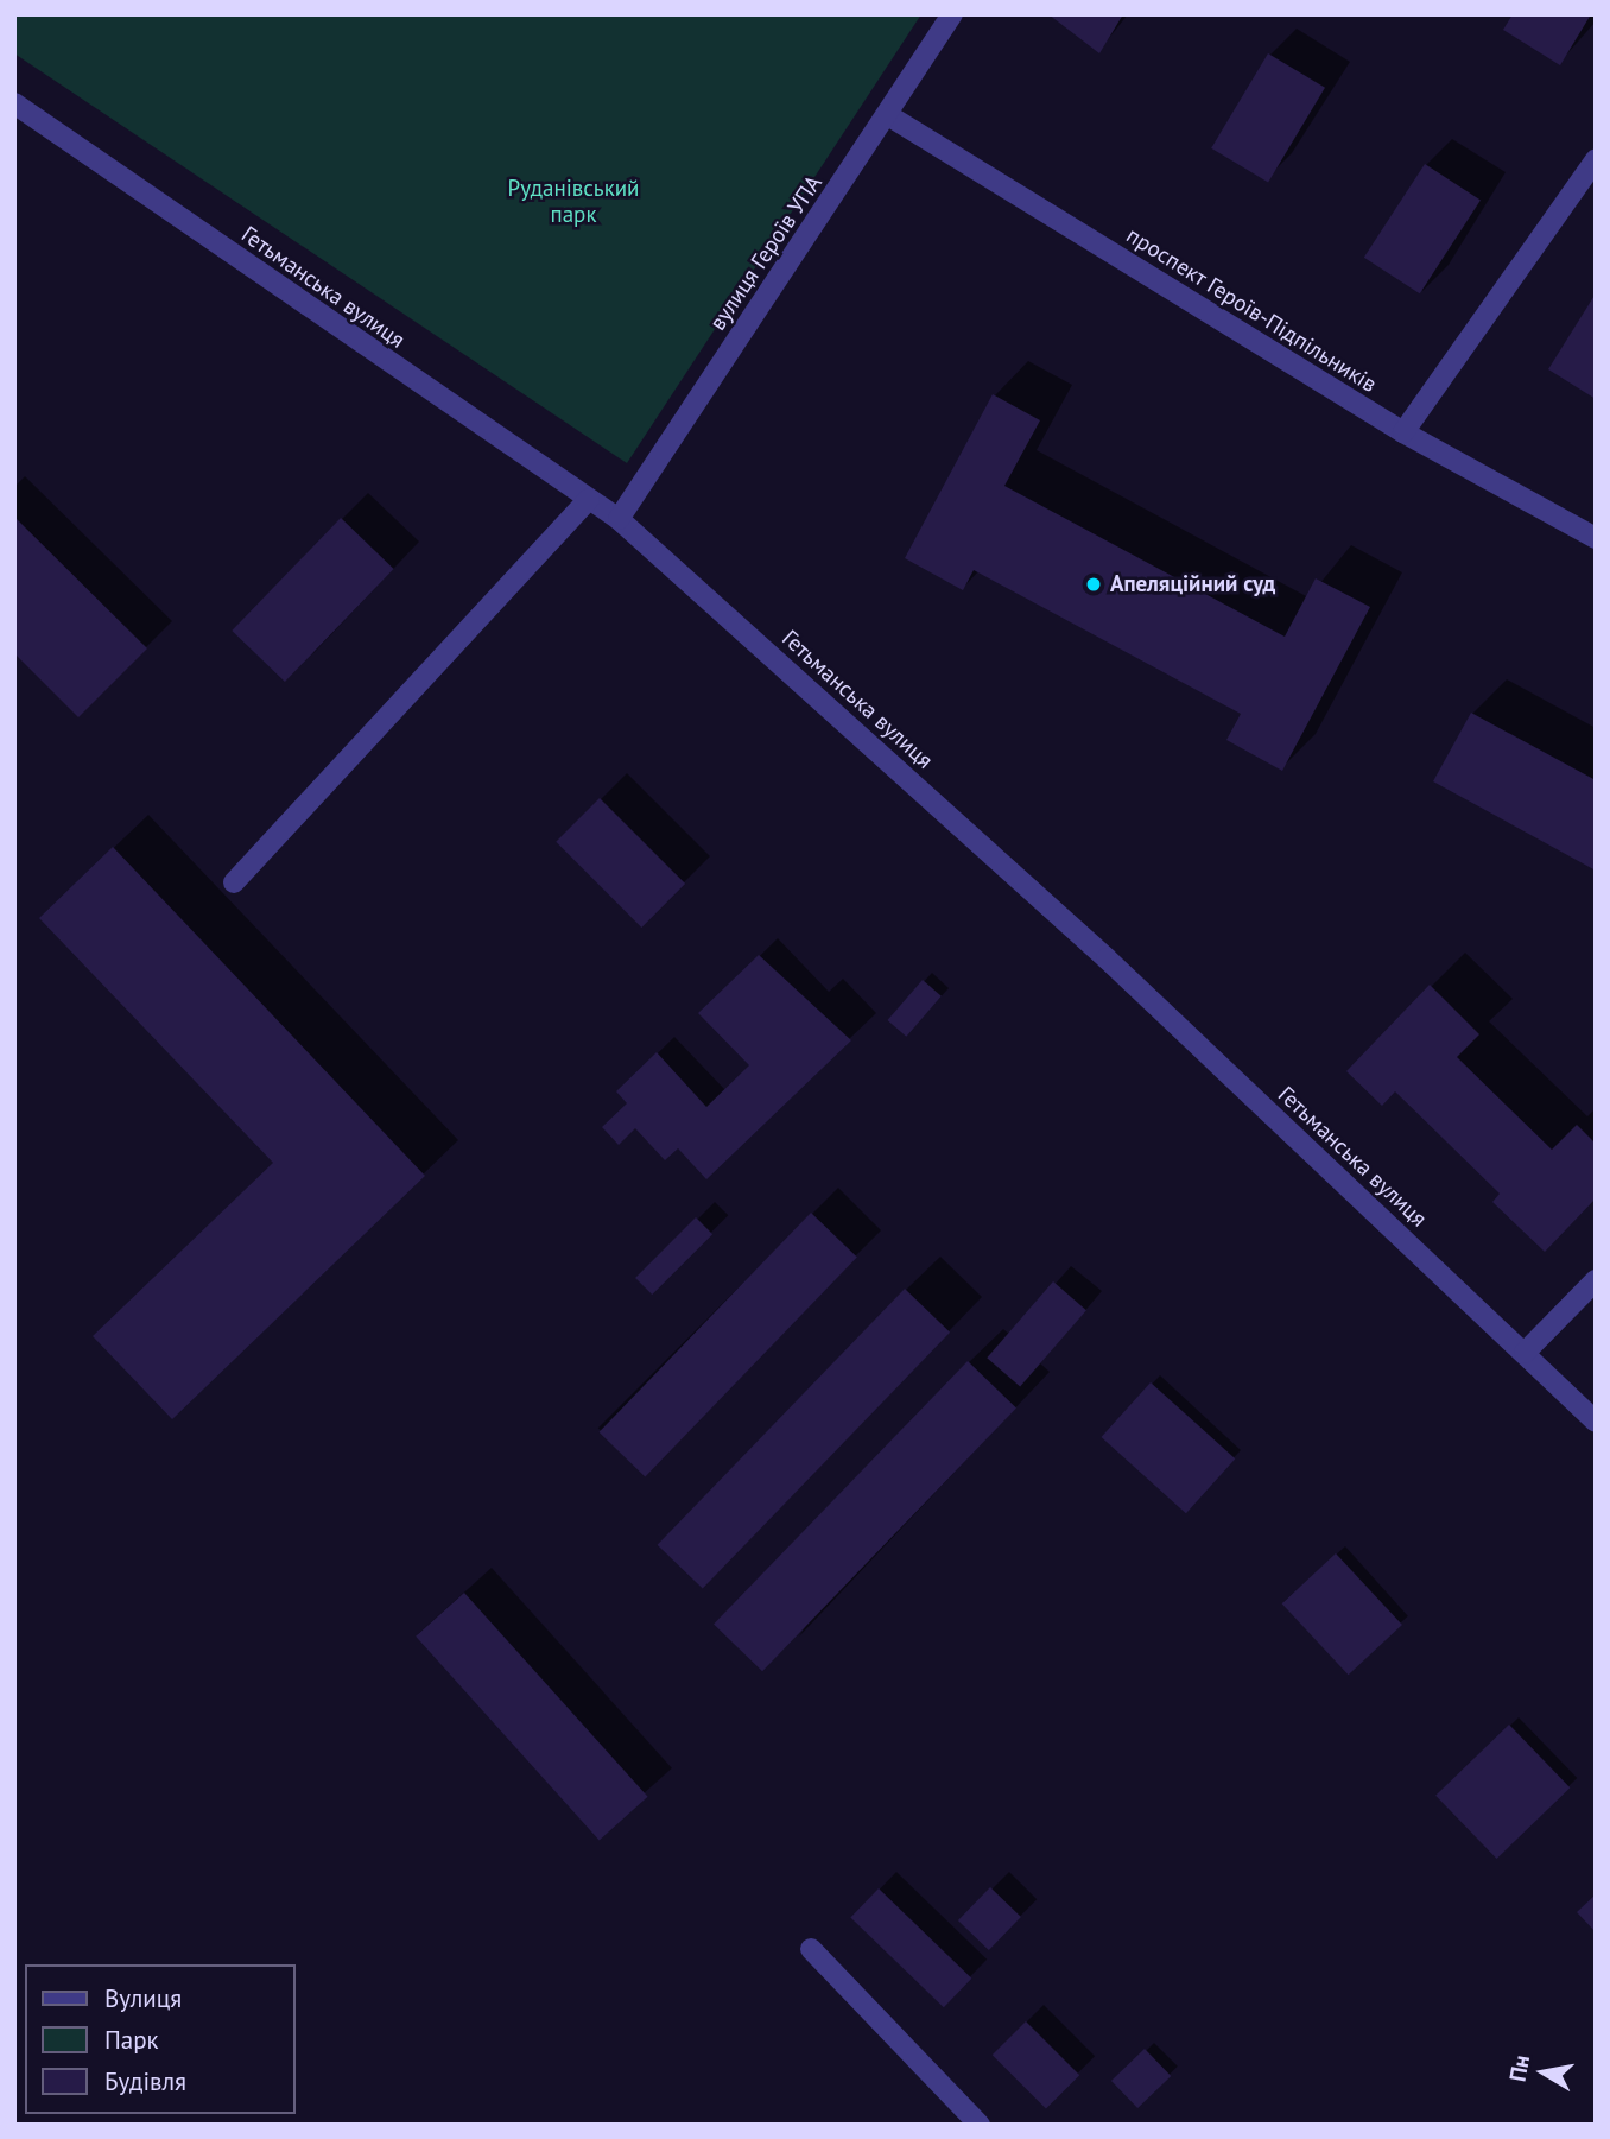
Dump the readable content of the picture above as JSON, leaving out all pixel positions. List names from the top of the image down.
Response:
{
  "streets": {
    "street": ["вулиця Героїв УПА", "Гетьманська вулиця", "проспект Героїв-Підпільників"]
  },
  "crossings": [
    ["вулиця Героїв УПА", "Гетьманська вулиця"],
    ["вулиця Героїв УПА", "проспект Героїв-Підпільників"]
  ],
  "parks": ["Руданівський парк"],
  "places": ["Апеляційний суд"],
  "legend": ["Вулиця", "Парк", "Будівля"],
  "north": "left"
}
